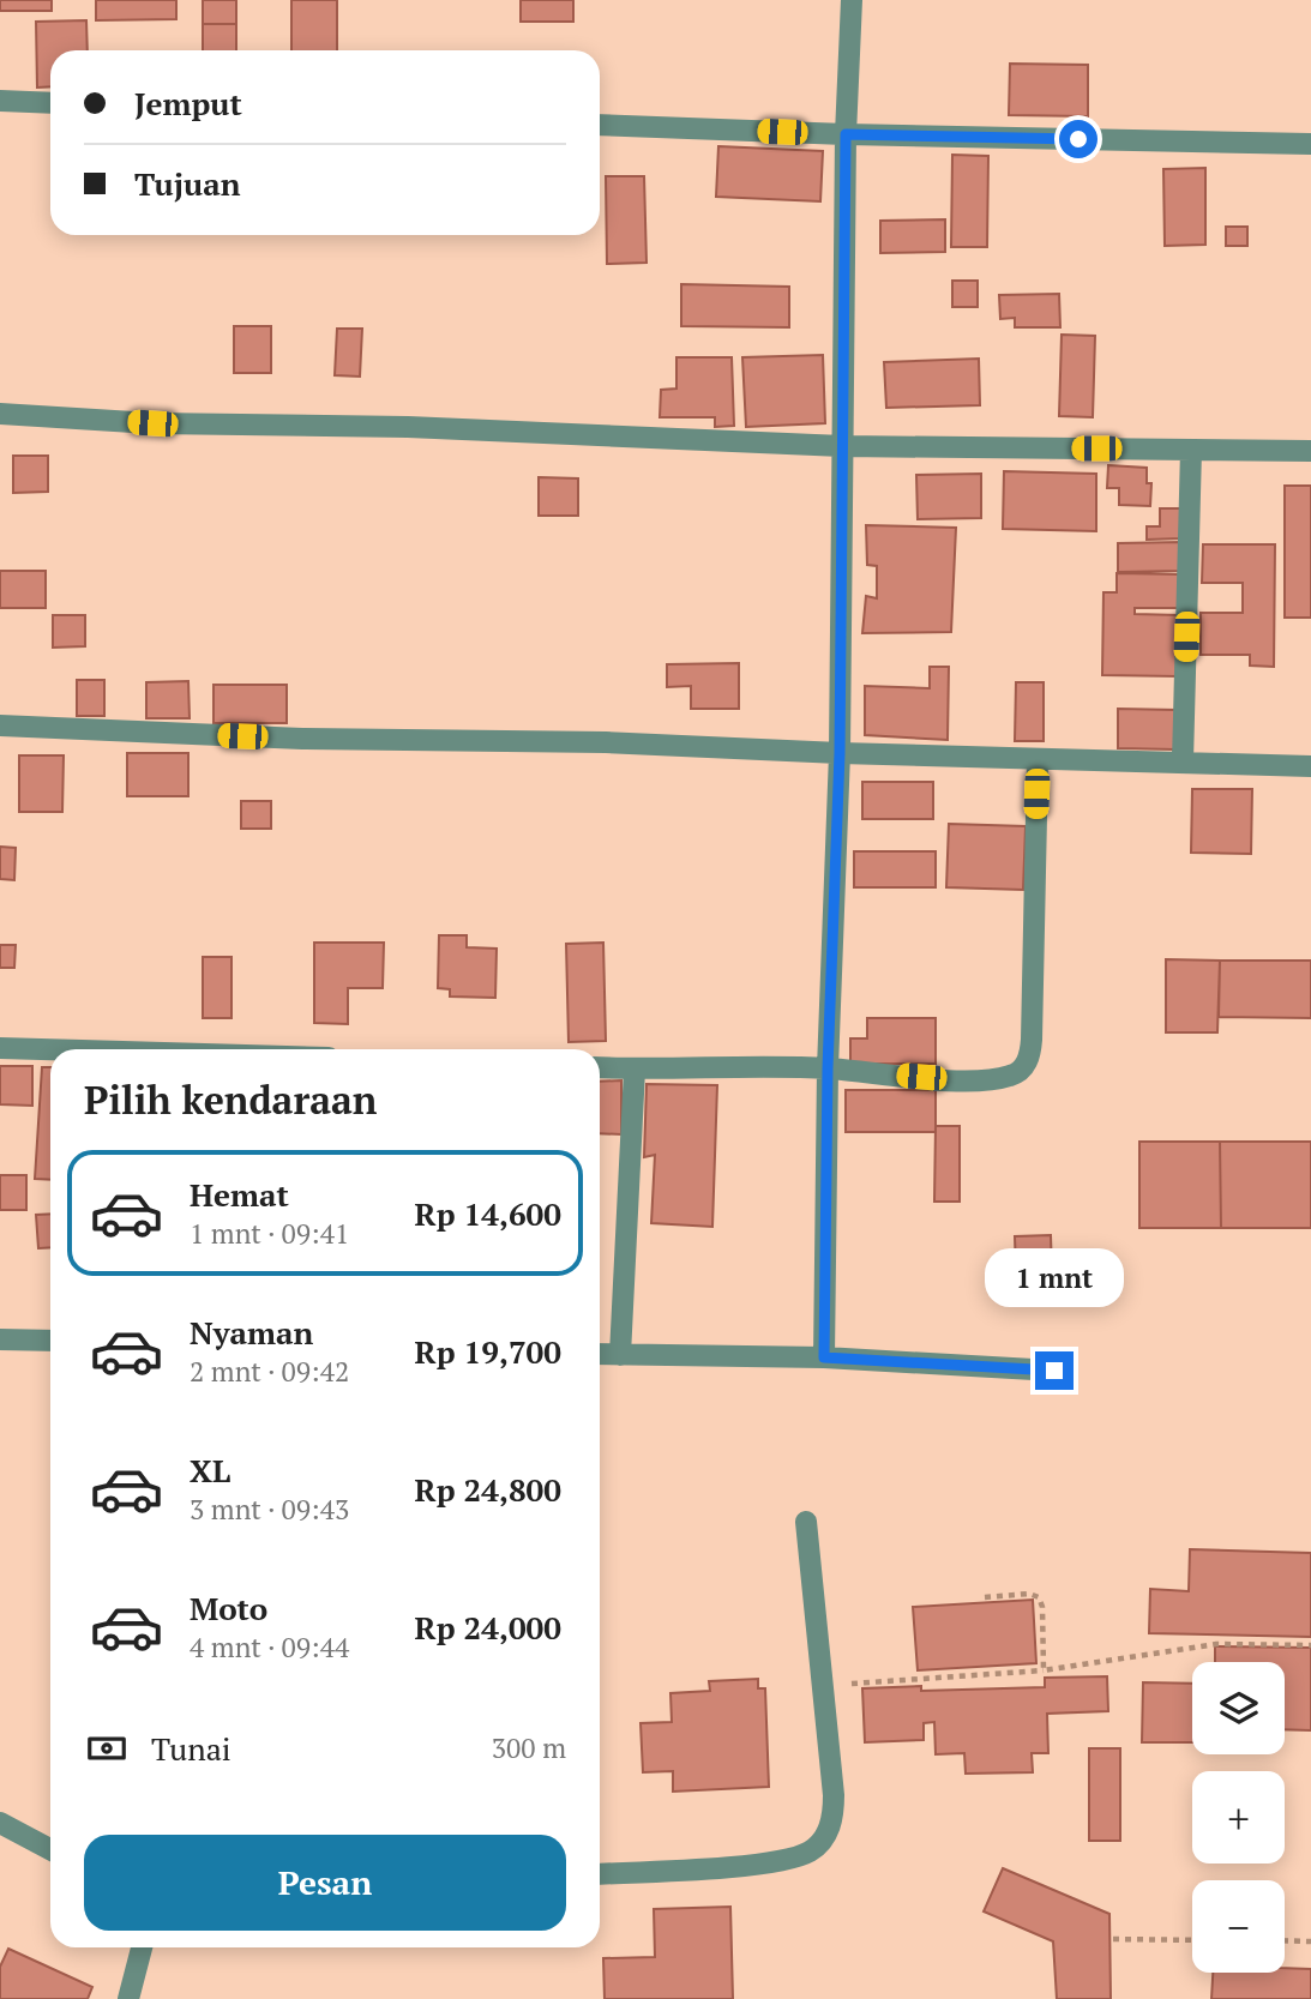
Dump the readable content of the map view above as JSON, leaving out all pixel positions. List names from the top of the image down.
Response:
{
  "page": {
    "banner": ["Jemput", "Tujuan"],
    "heading": "Pilih kendaraan",
    "list": [
      {
        "name": "Hemat",
        "note": "1 mnt · 09:41",
        "value": "Rp 14,600"
      },
      {
        "name": "Nyaman",
        "note": "2 mnt · 09:42",
        "value": "Rp 19,700"
      },
      {
        "name": "XL",
        "note": "3 mnt · 09:43",
        "value": "Rp 24,800"
      },
      {
        "name": "Moto",
        "note": "4 mnt · 09:44",
        "value": "Rp 24,000"
      }
    ],
    "bubble": "1 mnt",
    "map_buttons": ["+", "−"],
    "pay": ["Tunai", "300 m"],
    "buttons": "Pesan"
  }
}
